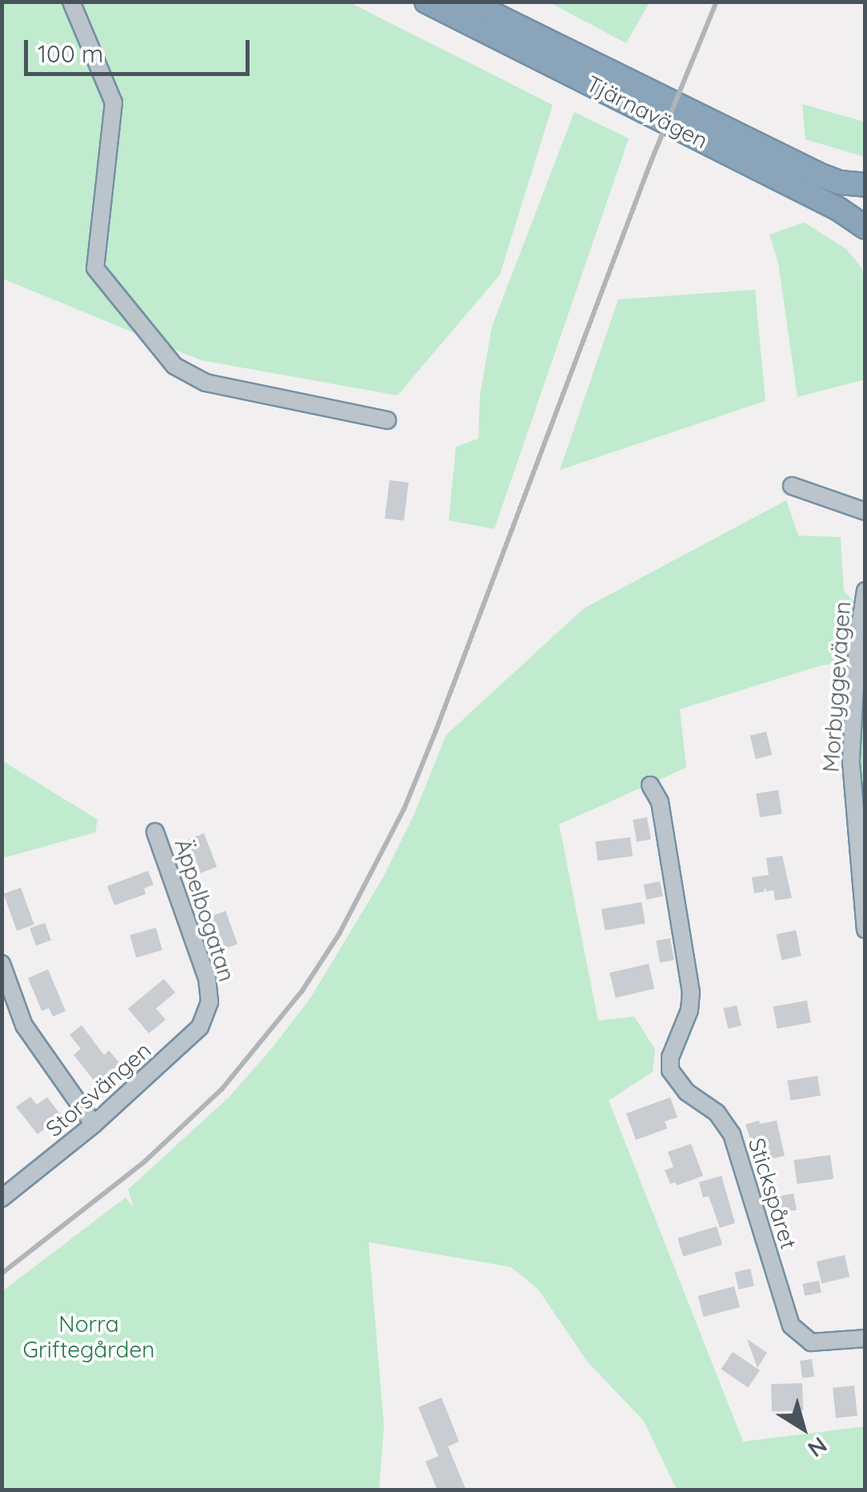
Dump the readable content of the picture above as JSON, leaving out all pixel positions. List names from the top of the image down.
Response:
{
  "streets": {
    "highway": ["Tjärnavägen"],
    "street": [
      "Morbyggevägen",
      "Äppelbogatan",
      "Storsvängen",
      "Stickspåret"
    ]
  },
  "crossings": [
    ["Äppelbogatan", "Storsvängen"]
  ],
  "parks": ["Norra Griftegården"],
  "scale_bar": "100 m",
  "north": "bottom right"
}
